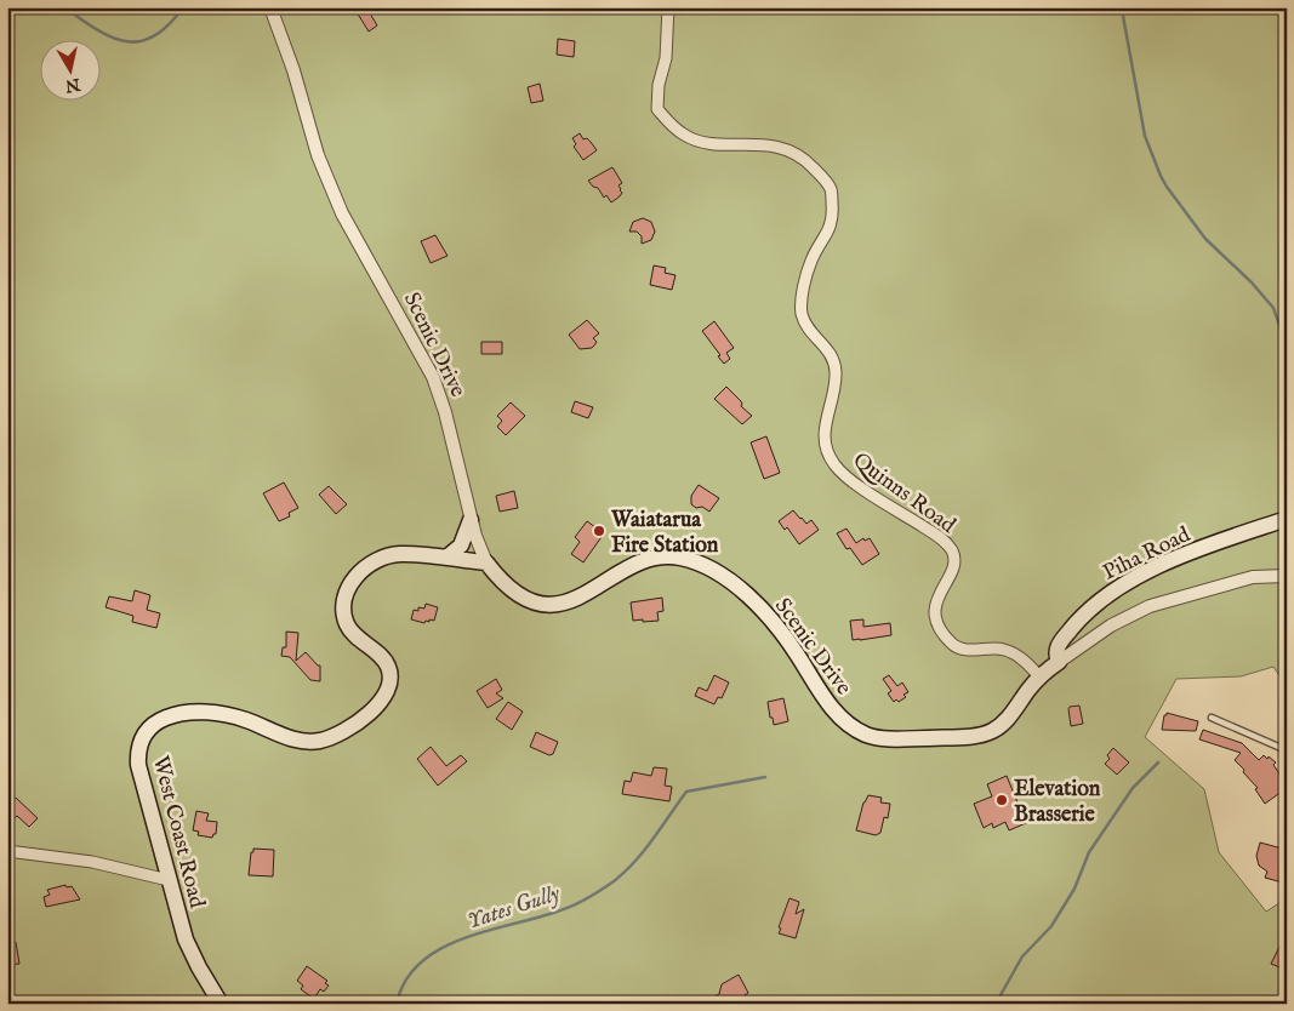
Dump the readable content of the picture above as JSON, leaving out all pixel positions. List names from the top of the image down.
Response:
{
  "streets": {
    "main road": ["Scenic Drive", "Piha Road", "West Coast Road"],
    "street": ["Quinns Road"]
  },
  "crossings": [
    ["Scenic Drive", "Quinns Road"],
    ["Scenic Drive", "Piha Road"],
    ["Scenic Drive", "West Coast Road"]
  ],
  "water": ["Yates Gully"],
  "places": ["Waiatarua Fire Station", "Elevation Brasserie"],
  "north": "bottom"
}
